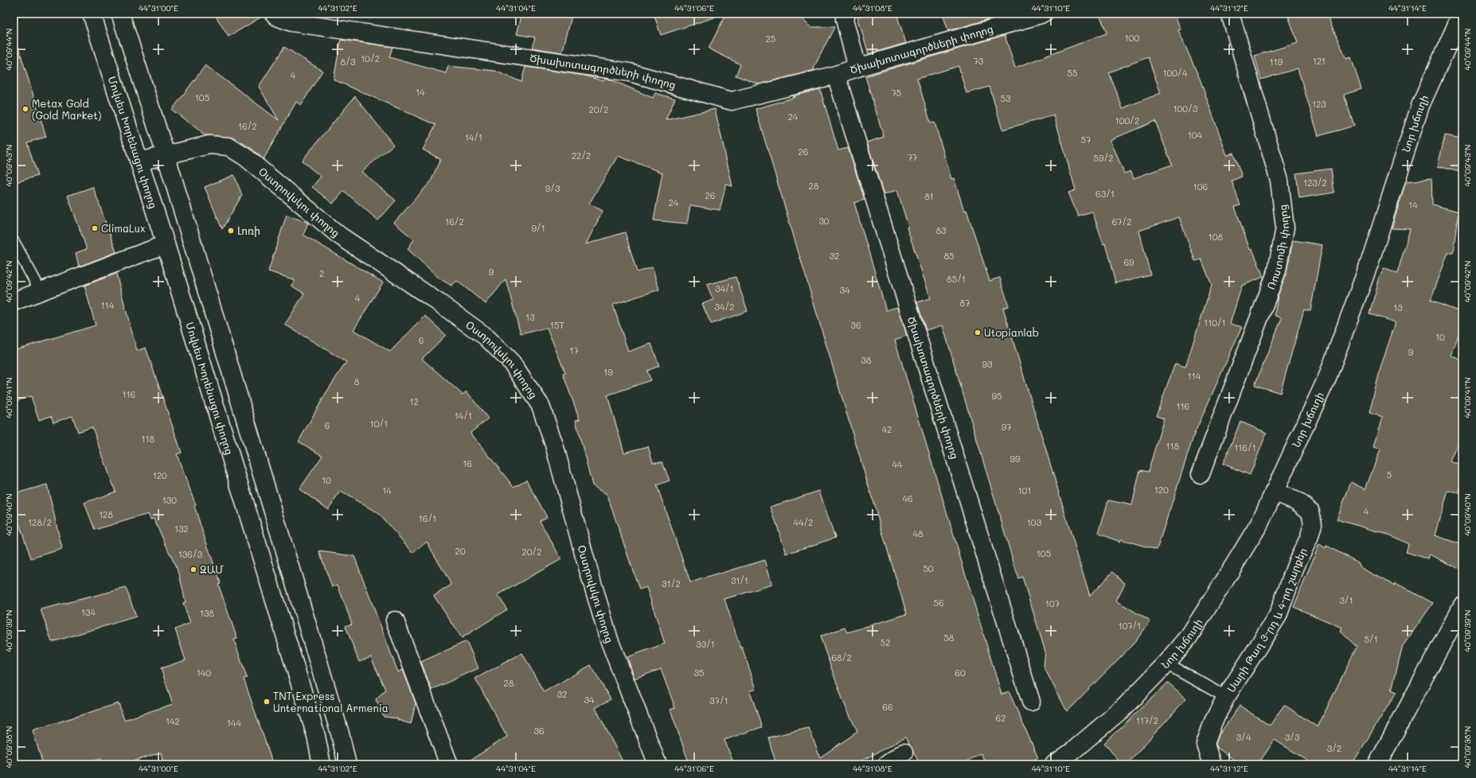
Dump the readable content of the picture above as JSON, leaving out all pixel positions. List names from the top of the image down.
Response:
{
  "streets": {
    "street": [
      "Ծխախոտագործների փողոց",
      "Նոր խճուղի",
      "Մովսես Խորենացու փողոց",
      "Օստրովսկու փողոց",
      "Ռոստոմի փողոց",
      "Սարի Թաղ 3-րդ և 4-րդ շարքեր"
    ]
  },
  "crossings": [
    ["Նոր խճուղի", "Սարի Թաղ 3-րդ և 4-րդ շարքեր"],
    ["Մովսես Խորենացու փողոց", "Օստրովսկու փողոց"]
  ],
  "places": [
    "Metax Gold (Gold Market)",
    "ClimaLux",
    "Լոռի",
    "Utopianlab",
    "ԶԱՄ",
    "TNT Express Unternational Armenia"
  ],
  "house_numbers": [
    "100",
    "25",
    "10/2",
    "73",
    "121",
    "8/3",
    "119",
    "55",
    "100/4",
    "4",
    "14",
    "75",
    "105",
    "53",
    "123",
    "100/3",
    "20/2",
    "24",
    "100/2",
    "16/2",
    "104",
    "14/1",
    "57",
    "26",
    "22/2",
    "77",
    "59/2",
    "123/2",
    "28",
    "106",
    "9/3",
    "63/1",
    "26",
    "81",
    "24",
    "14",
    "30",
    "16/2",
    "67/2",
    "9/1",
    "83",
    "108",
    "32",
    "85",
    "69",
    "9",
    "2",
    "85/1",
    "34/1",
    "34",
    "4",
    "87",
    "114",
    "34/2",
    "13",
    "13",
    "110/1",
    "15Т",
    "36",
    "10",
    "6",
    "17",
    "9",
    "38",
    "93",
    "19",
    "114",
    "8",
    "116",
    "95",
    "12",
    "116",
    "14/1",
    "10/1",
    "6",
    "97",
    "42",
    "118",
    "118",
    "116/1",
    "99",
    "16",
    "44",
    "5",
    "120",
    "10",
    "120",
    "14",
    "101",
    "46",
    "130",
    "4",
    "128",
    "16/1",
    "128/2",
    "44/2",
    "103",
    "132",
    "48",
    "20",
    "20/2",
    "105",
    "136/3",
    "50",
    "31/1",
    "31/2",
    "3/1",
    "56",
    "107",
    "134",
    "138",
    "107/1",
    "58",
    "5/1",
    "52",
    "33/1",
    "68/2",
    "140",
    "35",
    "60",
    "28",
    "32",
    "34",
    "37/1",
    "66",
    "62",
    "117/2",
    "142",
    "144",
    "36",
    "3/4",
    "3/3",
    "3/2"
  ],
  "coordinates": [
    "44°31'00\"E",
    "44°31'02\"E",
    "44°31'04\"E",
    "44°31'06\"E",
    "44°31'08\"E",
    "44°31'10\"E",
    "44°31'12\"E",
    "44°31'14\"E",
    "40°09'44\"N",
    "40°09'43\"N",
    "40°09'42\"N",
    "40°09'41\"N",
    "40°09'40\"N",
    "40°09'39\"N",
    "40°09'38\"N"
  ]
}
